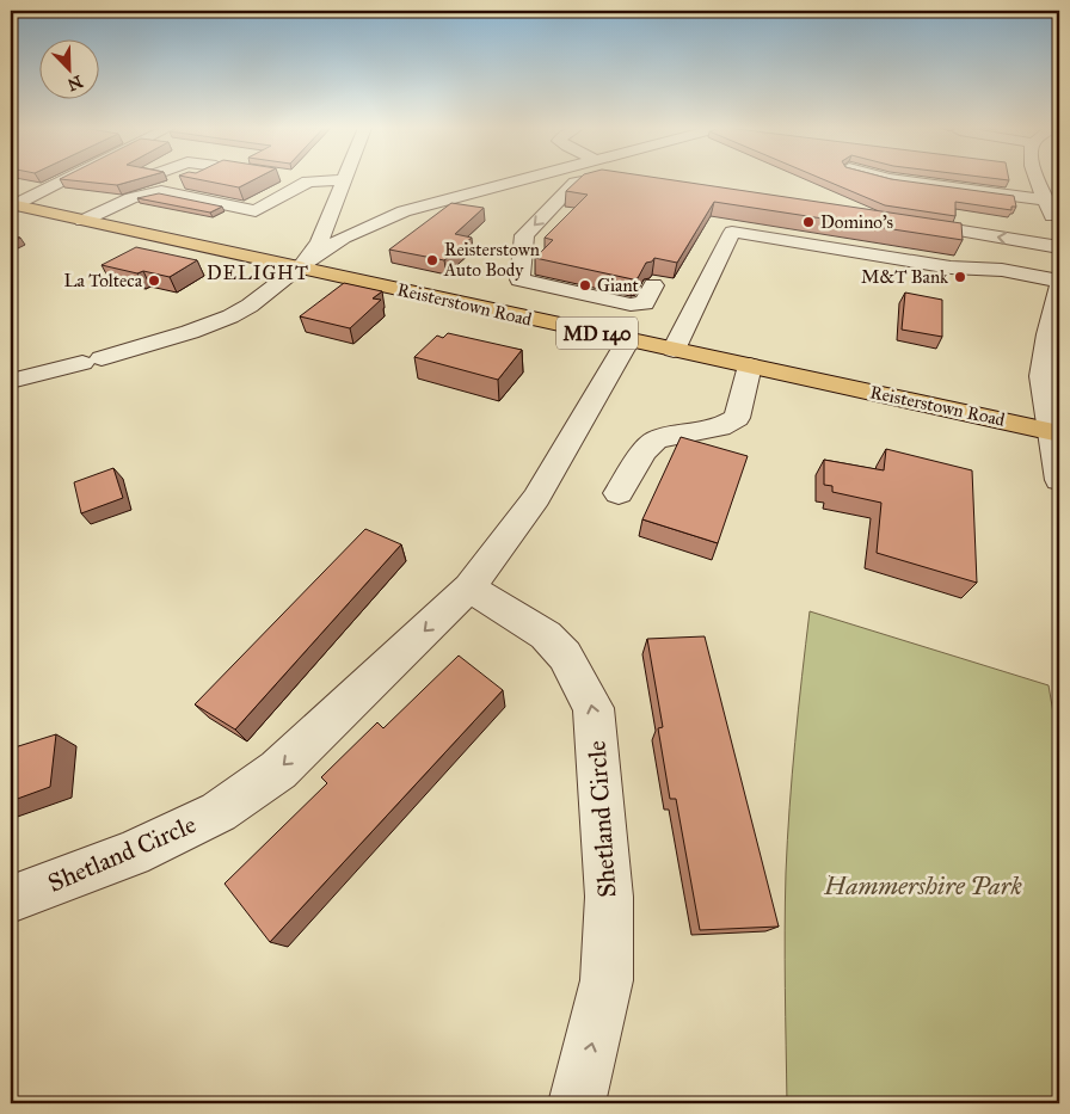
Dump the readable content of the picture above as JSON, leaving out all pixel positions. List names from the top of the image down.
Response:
{
  "streets": {
    "main road": ["Reisterstown Road", "MD 140"],
    "street": ["Shetland Circle"]
  },
  "crossings": [
    ["Reisterstown Road", "Shetland Circle"]
  ],
  "districts": ["DELIGHT"],
  "parks": ["Hammershire Park"],
  "places": [
    "Domino's",
    "Reisterstown Auto Body",
    "M&T Bank",
    "La Tolteca",
    "Giant"
  ],
  "north": "bottom right"
}
